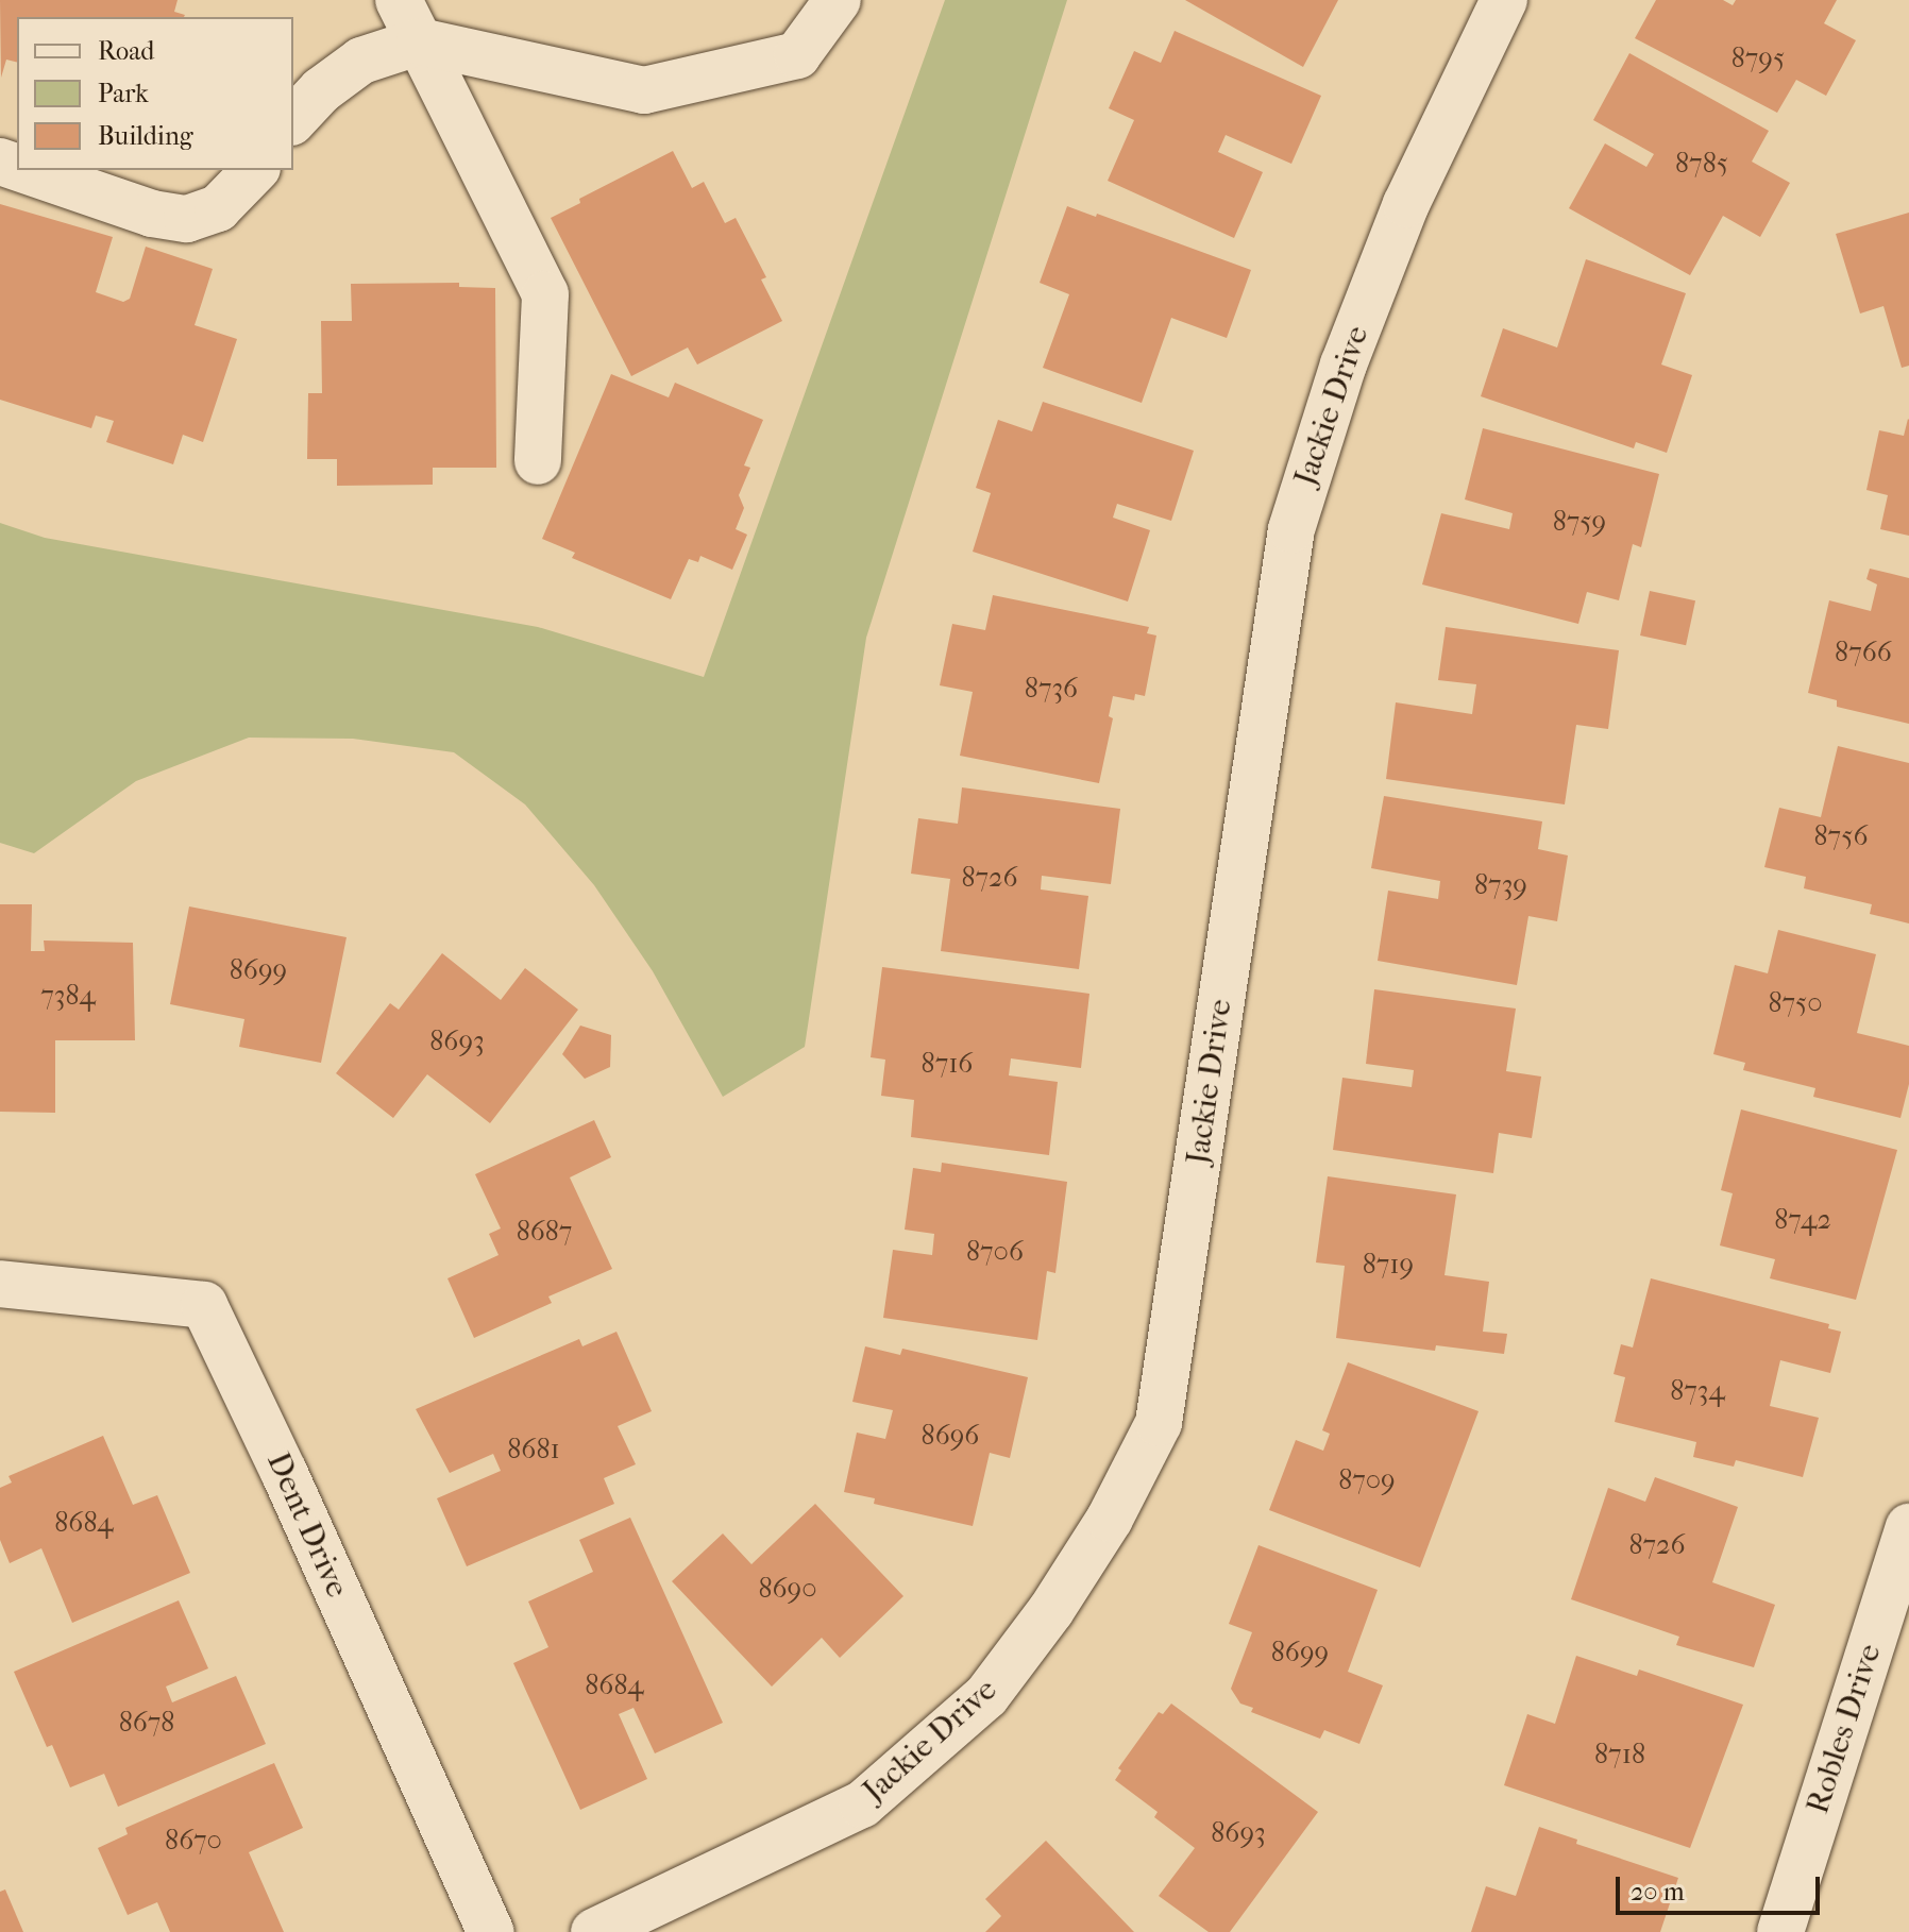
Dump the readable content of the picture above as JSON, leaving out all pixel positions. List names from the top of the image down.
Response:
{
  "streets": {
    "street": ["Jackie Drive", "Dent Drive", "Robles Drive"]
  },
  "house_numbers": [
    "8795",
    "8785",
    "8759",
    "8766",
    "8736",
    "8756",
    "8726",
    "8739",
    "8699",
    "7384",
    "8750",
    "8693",
    "8716",
    "8742",
    "8687",
    "8706",
    "8719",
    "8734",
    "8696",
    "8681",
    "8709",
    "8684",
    "8726",
    "8690",
    "8699",
    "8684",
    "8678",
    "8718",
    "8693",
    "8670"
  ],
  "legend": ["Road", "Park", "Building"],
  "scale_bar": "20 m"
}
